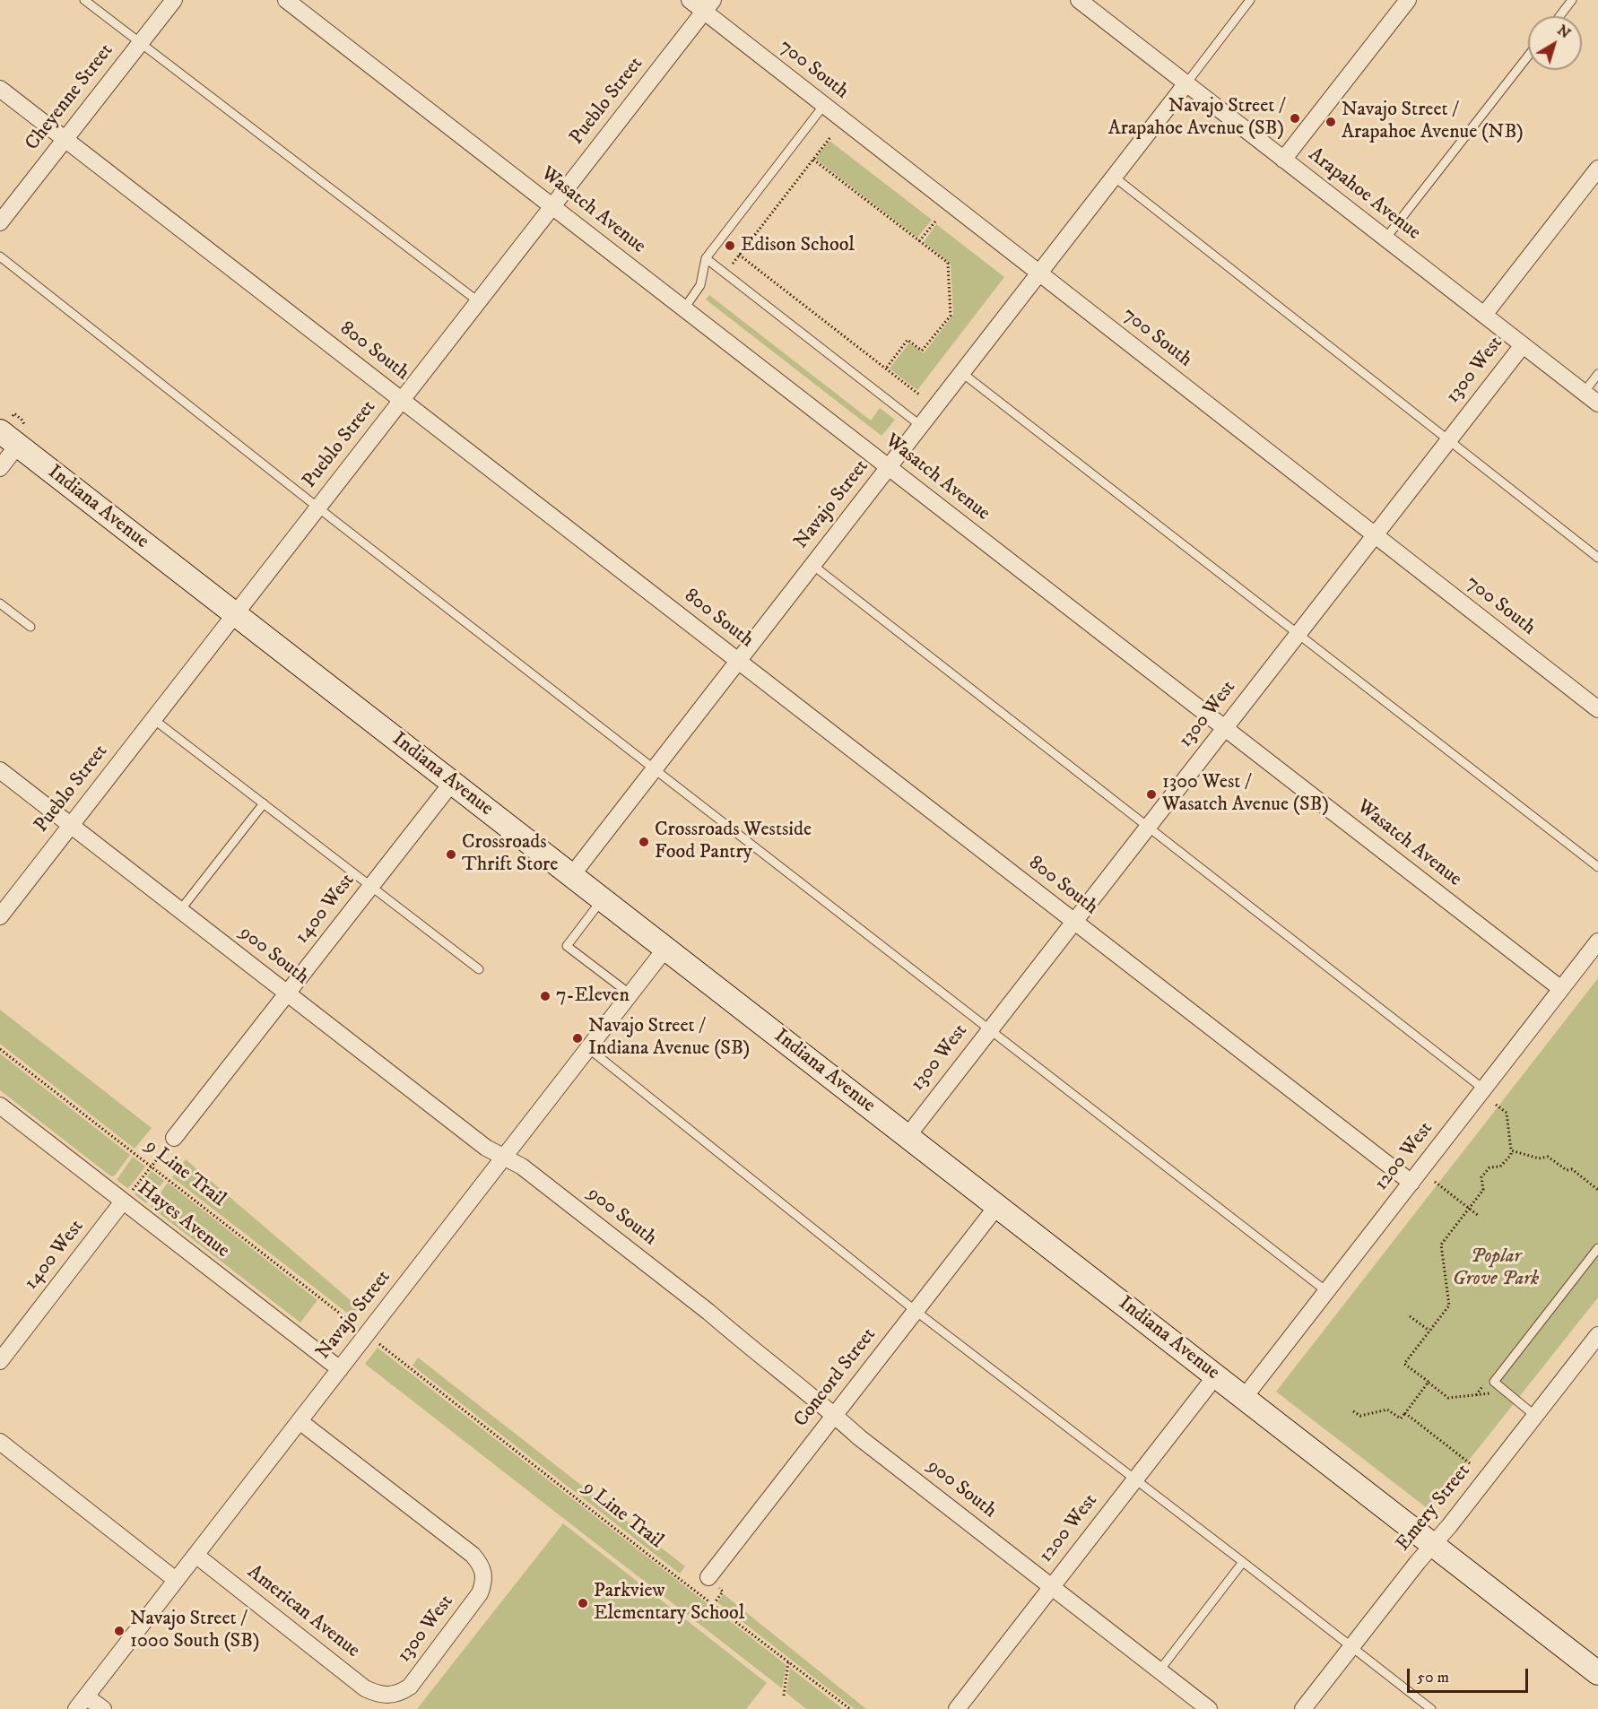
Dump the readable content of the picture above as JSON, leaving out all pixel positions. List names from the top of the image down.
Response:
{
  "streets": {
    "street": [
      "700 South",
      "Cheyenne Street",
      "Pueblo Street",
      "Arapahoe Avenue",
      "Wasatch Avenue",
      "800 South",
      "1300 West",
      "Navajo Street",
      "Indiana Avenue",
      "1400 West",
      "900 South",
      "1200 West",
      "Hayes Avenue",
      "Concord Street",
      "Emery Street",
      "American Avenue"
    ],
    "path": ["9 Line Trail"]
  },
  "crossings": [
    ["700 South", "Pueblo Street"],
    ["700 South", "1300 West"],
    ["700 South", "Navajo Street"],
    ["Cheyenne Street", "800 South"],
    ["Pueblo Street", "Wasatch Avenue"],
    ["Pueblo Street", "800 South"],
    ["Pueblo Street", "Indiana Avenue"],
    ["Pueblo Street", "900 South"],
    ["Arapahoe Avenue", "1300 West"],
    ["Arapahoe Avenue", "Navajo Street"],
    ["Wasatch Avenue", "1300 West"],
    ["Wasatch Avenue", "Navajo Street"],
    ["Wasatch Avenue", "1200 West"],
    ["800 South", "1300 West"],
    ["800 South", "Navajo Street"],
    ["800 South", "1200 West"],
    ["1300 West", "Navajo Street"],
    ["1300 West", "Indiana Avenue"],
    ["1300 West", "American Avenue"],
    ["Navajo Street", "Indiana Avenue"],
    ["Navajo Street", "900 South"],
    ["Navajo Street", "Hayes Avenue"],
    ["Navajo Street", "American Avenue"],
    ["Indiana Avenue", "1400 West"],
    ["Indiana Avenue", "1200 West"],
    ["Indiana Avenue", "Concord Street"],
    ["Indiana Avenue", "Emery Street"],
    ["1400 West", "900 South"],
    ["1400 West", "Hayes Avenue"],
    ["900 South", "1200 West"],
    ["900 South", "Concord Street"]
  ],
  "parks": ["Poplar Grove Park"],
  "places": [
    "Navajo Street / Arapahoe Avenue (SB)",
    "Navajo Street / Arapahoe Avenue (NB)",
    "Edison School",
    "1300 West / Wasatch Avenue (SB)",
    "Crossroads Westside Food Pantry",
    "Crossroads Thrift Store",
    "7-Eleven",
    "Navajo Street / Indiana Avenue (SB)",
    "Parkview Elementary School",
    "Navajo Street / 1000 South (SB)"
  ],
  "scale_bar": "50 m",
  "north": "top right"
}
